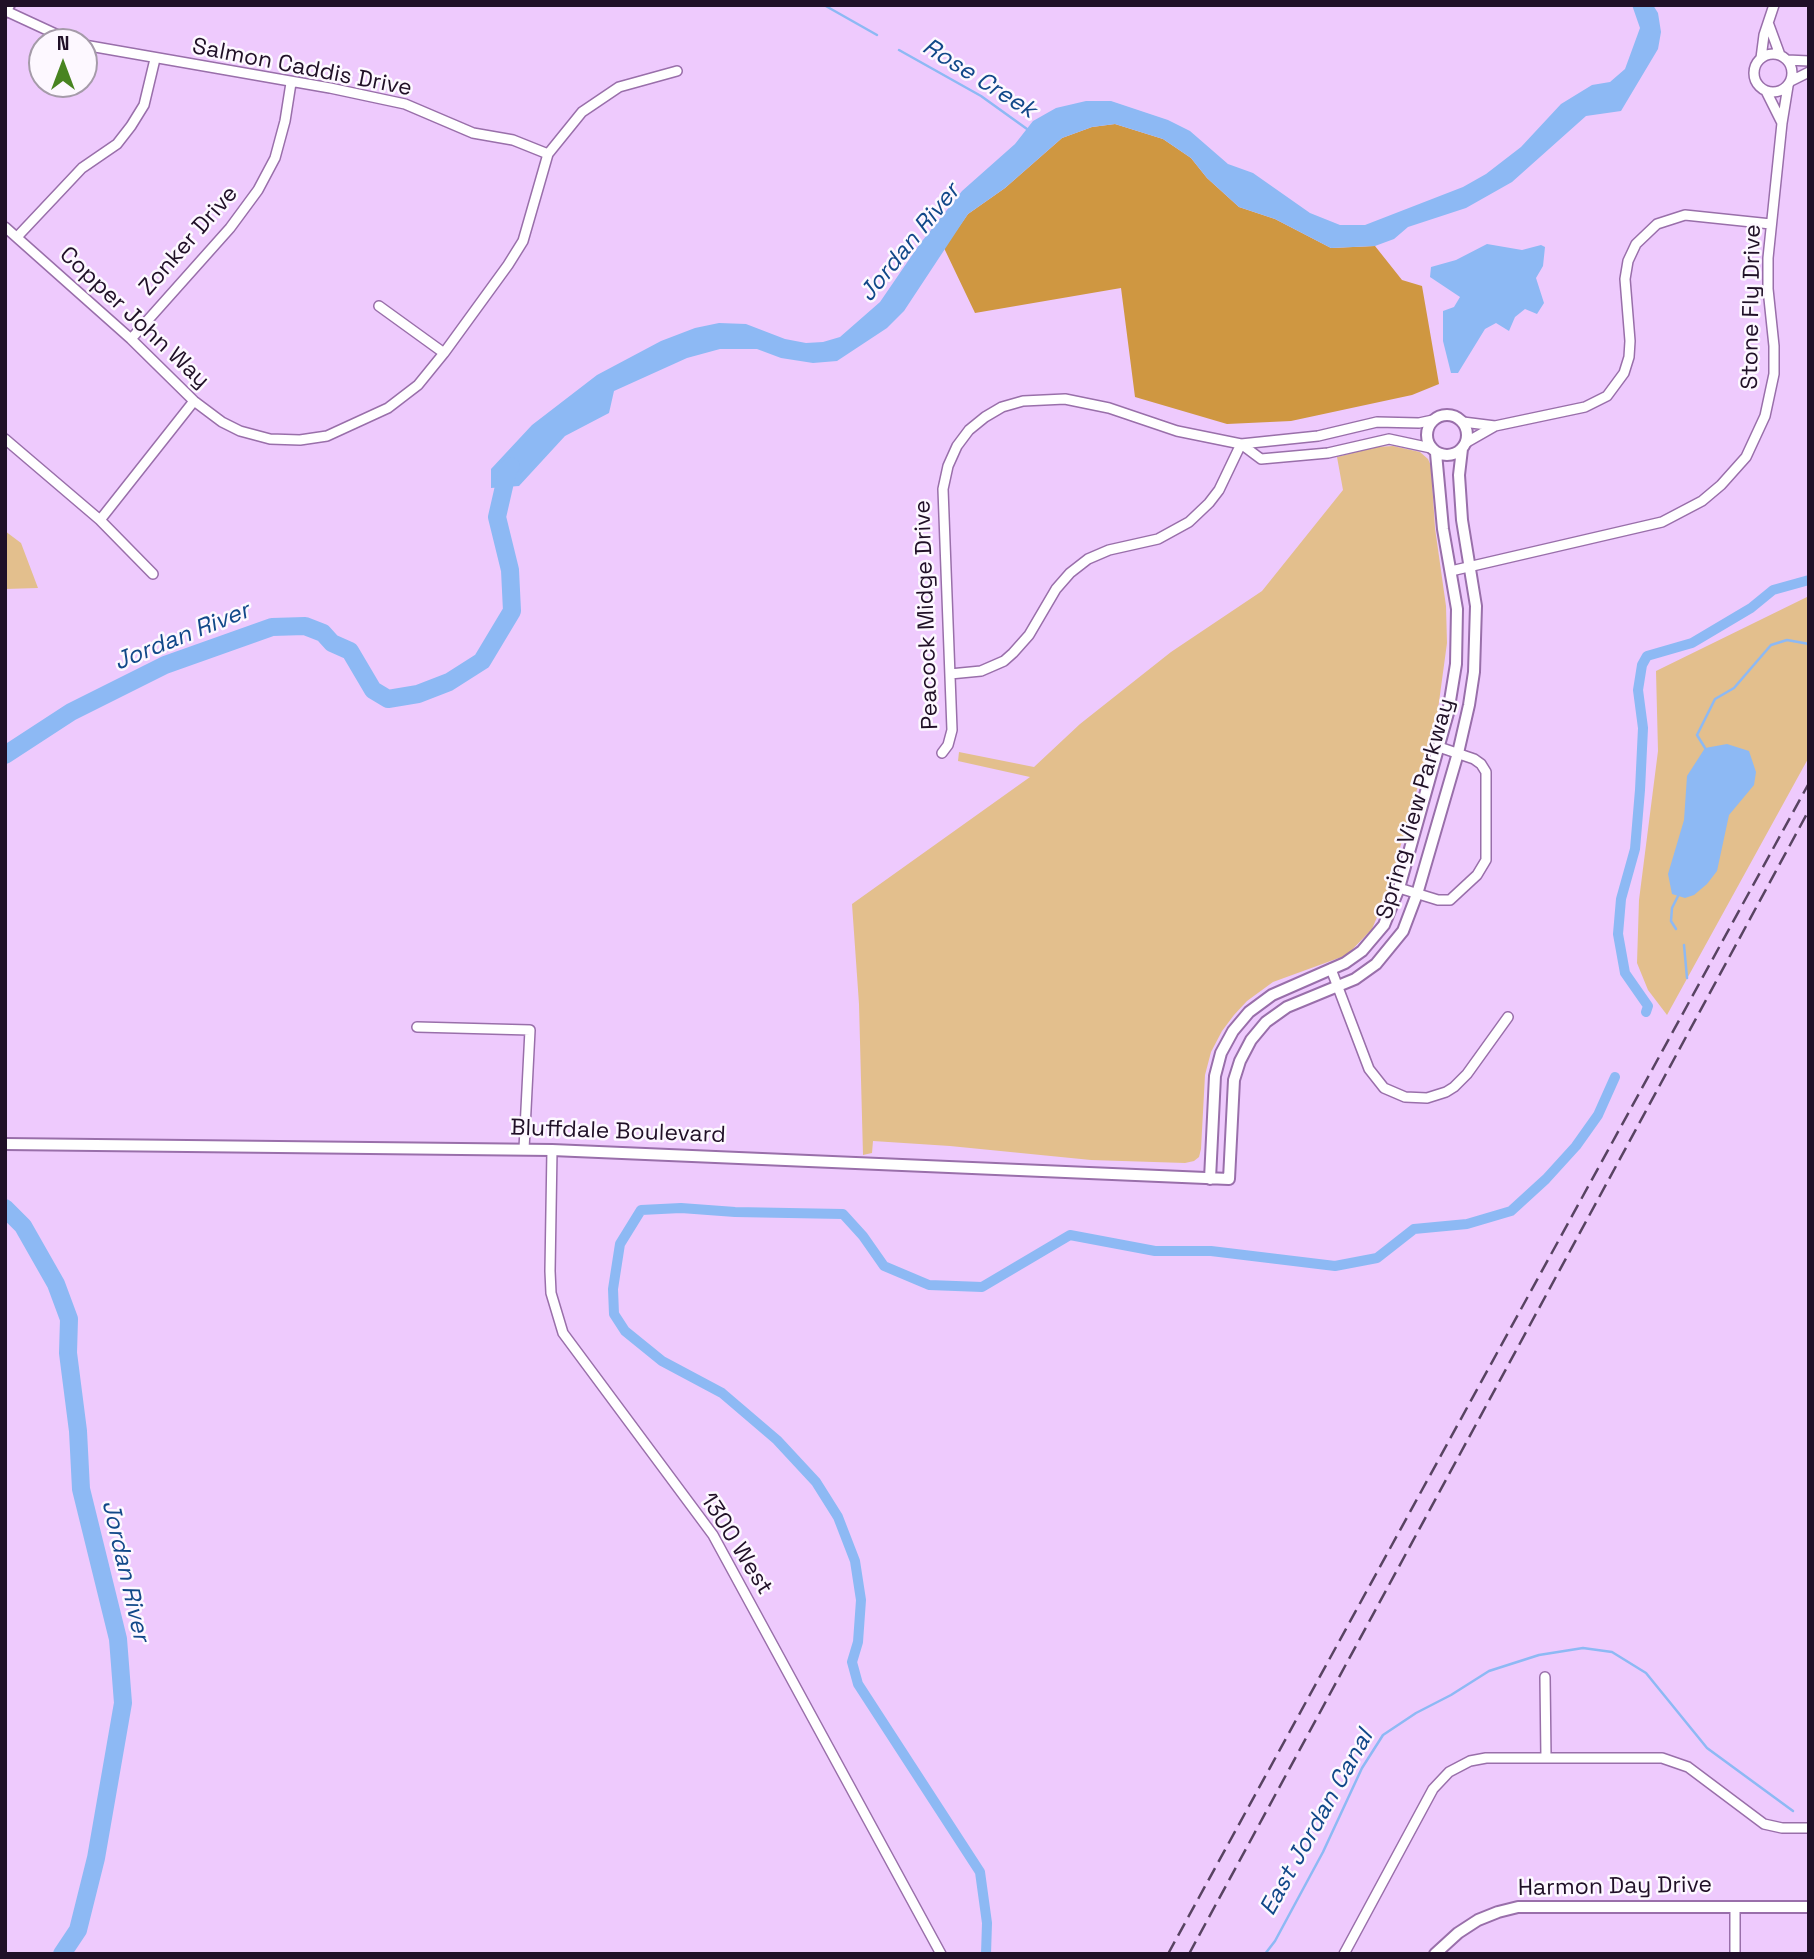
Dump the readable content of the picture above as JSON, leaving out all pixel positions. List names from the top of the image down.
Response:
{
  "streets": {
    "street": [
      "Salmon Caddis Drive",
      "Zonker Drive",
      "Stone Fly Drive",
      "Copper John Way",
      "Peacock Midge Drive",
      "Spring View Parkway",
      "Bluffdale Boulevard",
      "1300 West",
      "Harmon Day Drive"
    ]
  },
  "crossings": [
    ["Salmon Caddis Drive", "Zonker Drive"],
    ["Salmon Caddis Drive", "Copper John Way"],
    ["Zonker Drive", "Copper John Way"],
    ["Stone Fly Drive", "Spring View Parkway"],
    ["Peacock Midge Drive", "Spring View Parkway"],
    ["Spring View Parkway", "Bluffdale Boulevard"],
    ["Bluffdale Boulevard", "1300 West"]
  ],
  "water": ["Rose Creek", "Jordan River", "East Jordan Canal"],
  "north": "top"
}
